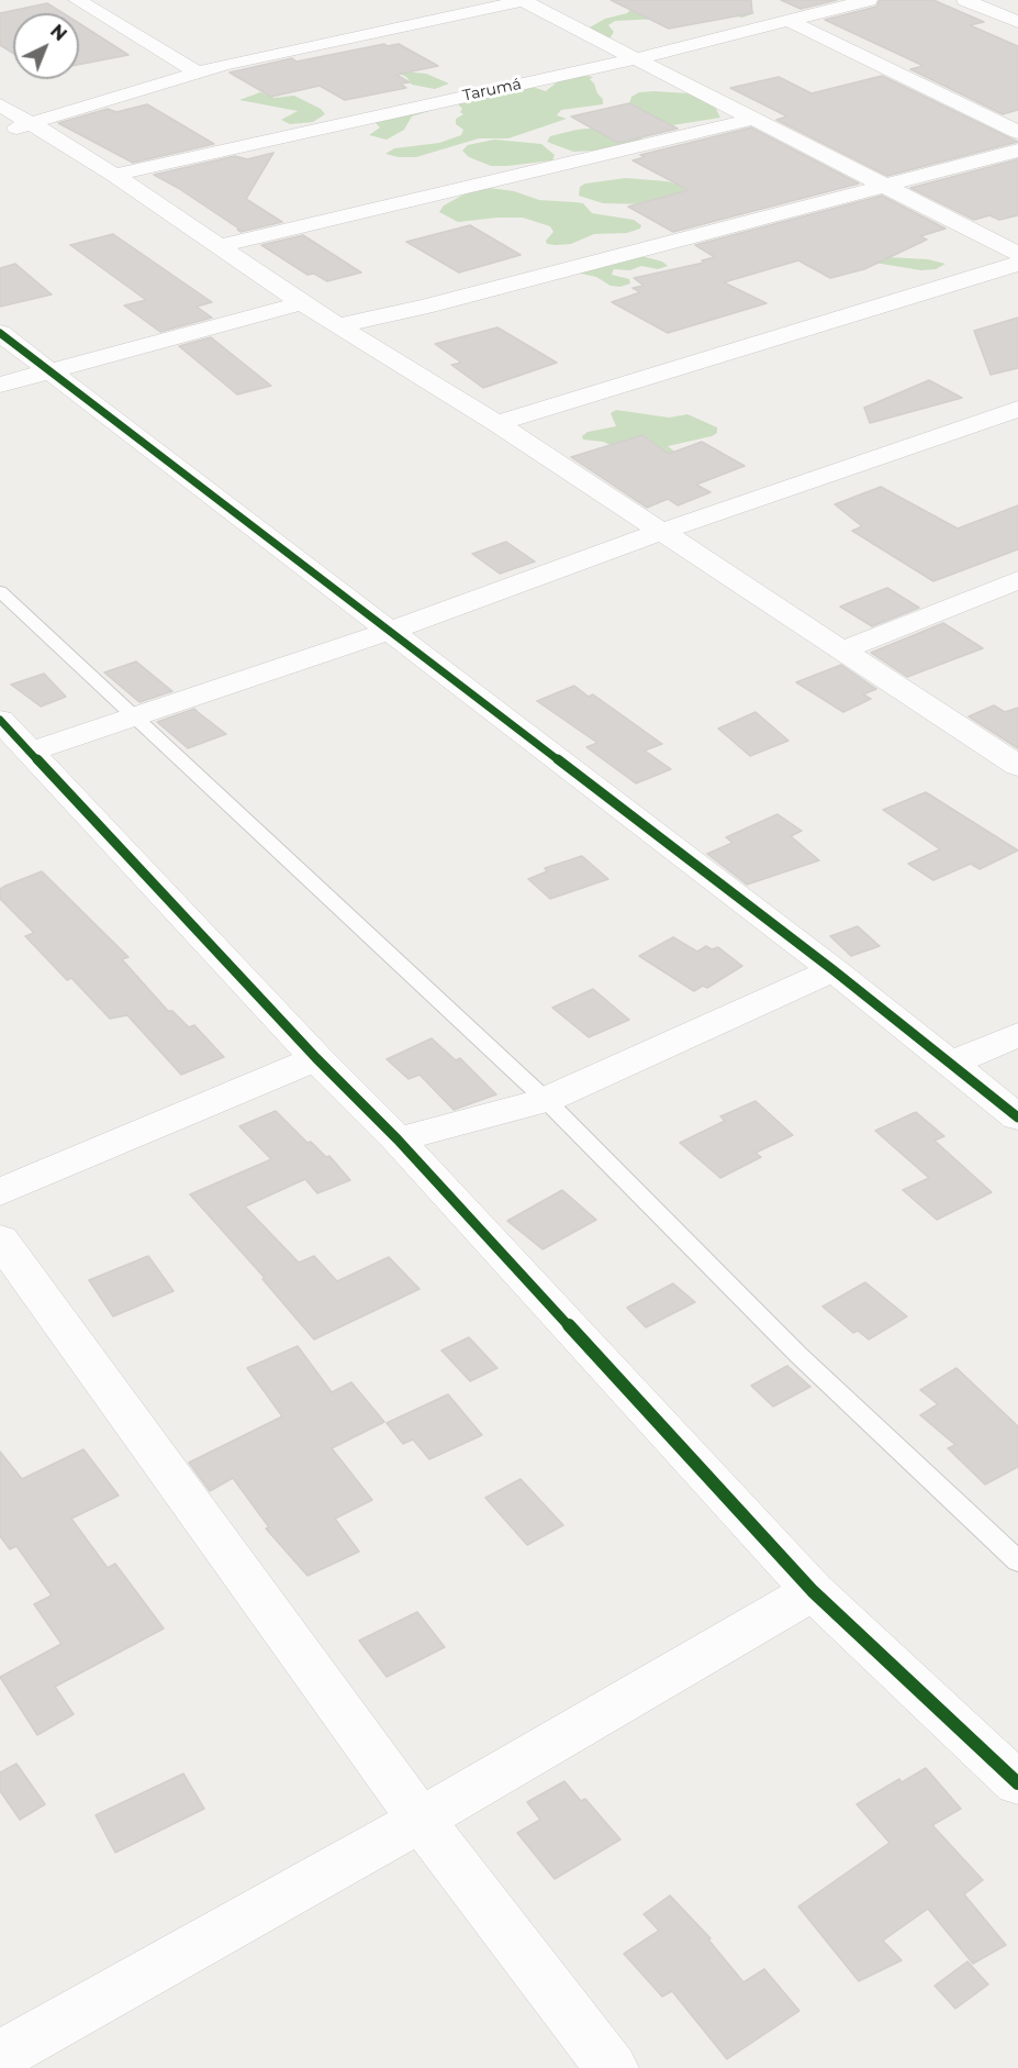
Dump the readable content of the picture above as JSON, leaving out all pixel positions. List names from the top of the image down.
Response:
{
  "streets": {
    "street": ["Tarumá"]
  },
  "north": "top right"
}
